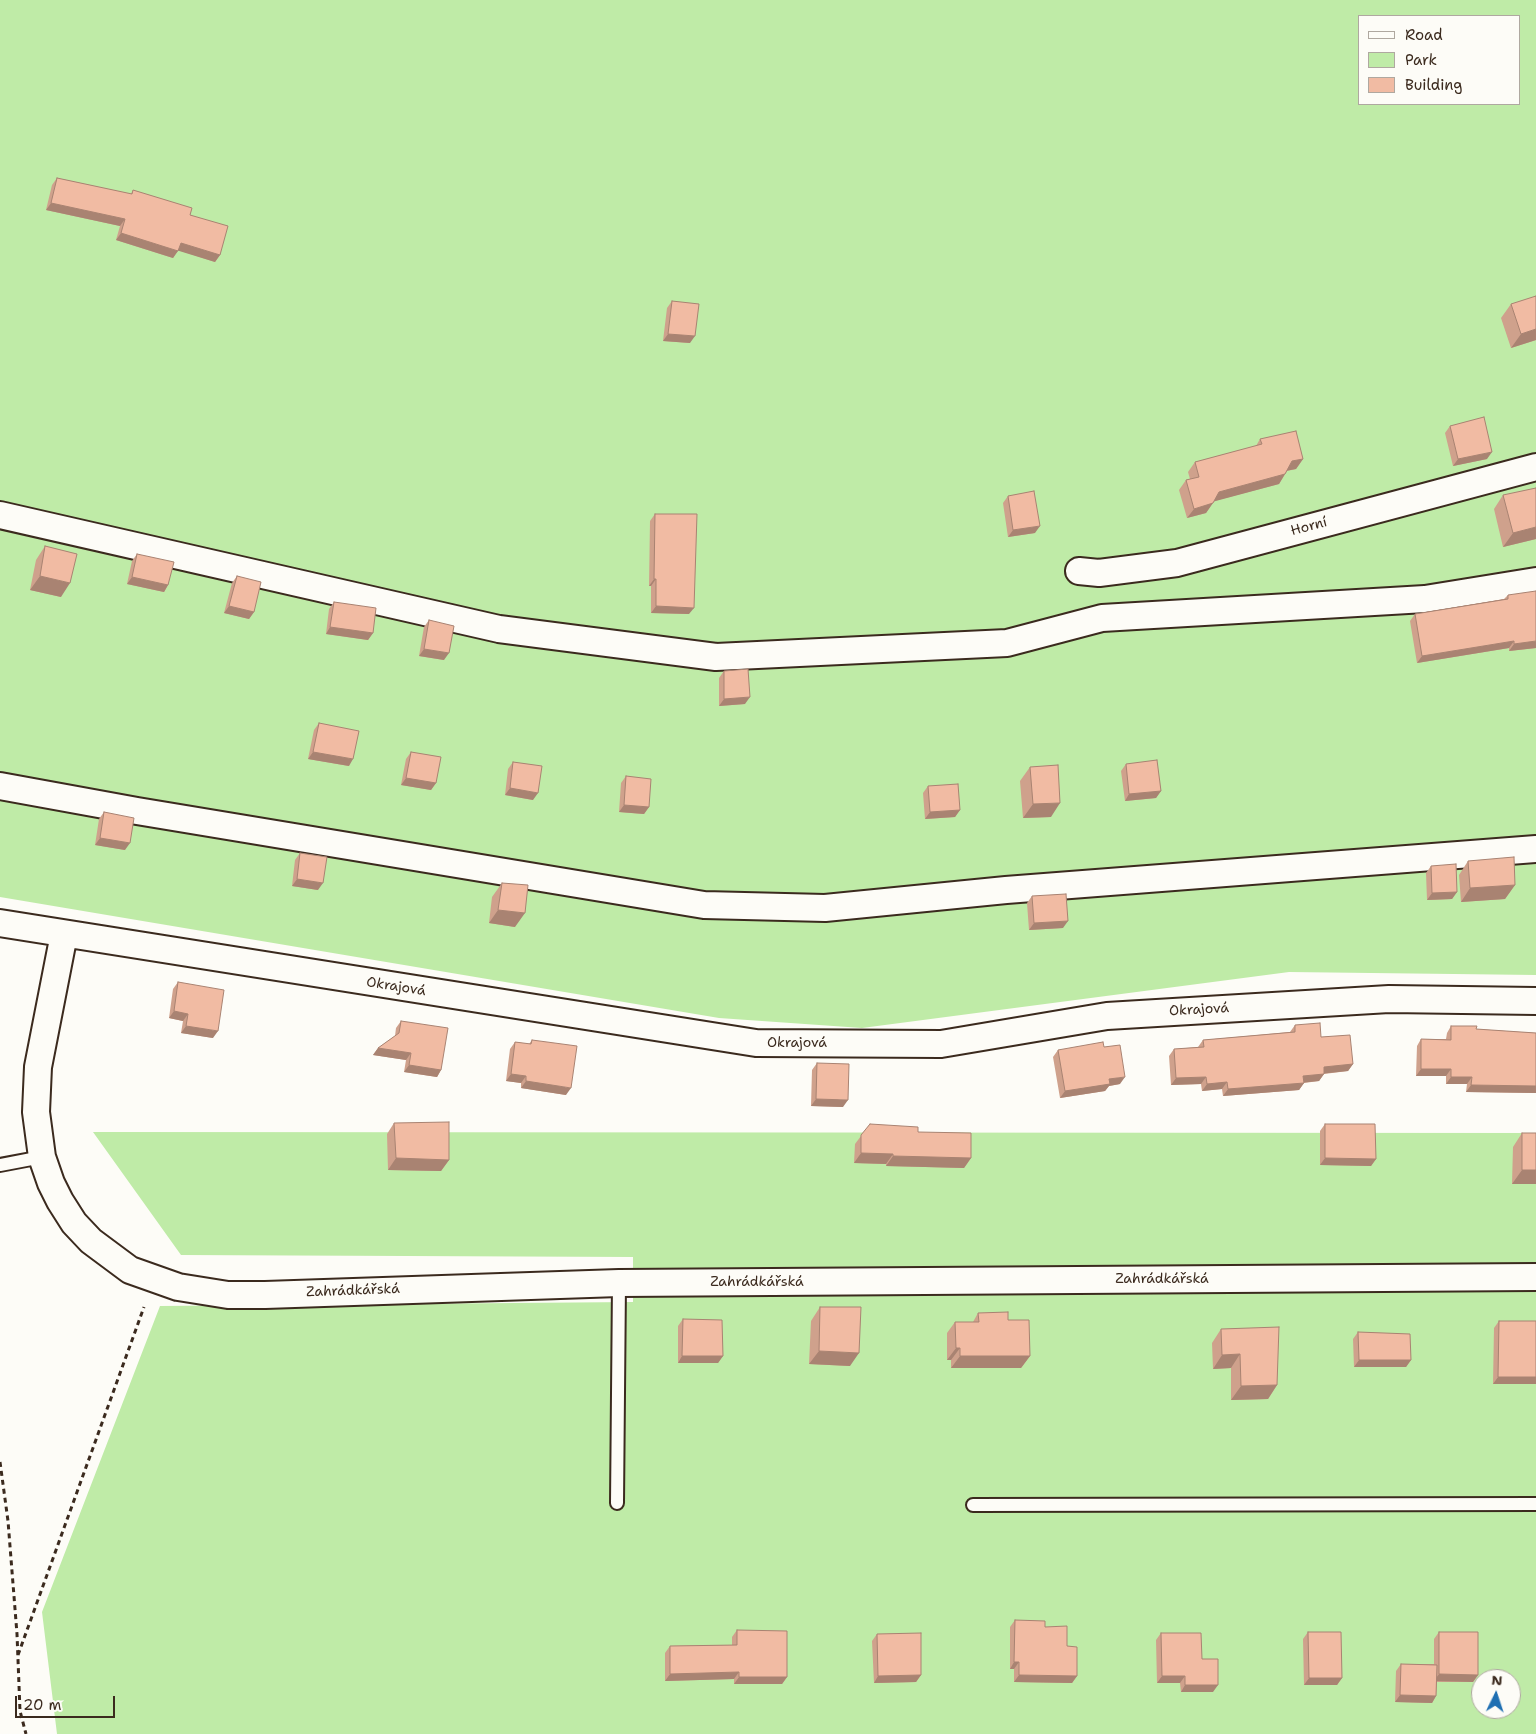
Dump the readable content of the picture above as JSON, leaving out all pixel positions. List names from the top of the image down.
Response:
{
  "streets": {
    "street": ["Horní", "Okrajová", "Zahrádkářská"]
  },
  "crossings": [
    ["Okrajová", "Zahrádkářská"]
  ],
  "legend": ["Road", "Park", "Building"],
  "scale_bar": "20 m",
  "north": "top"
}
